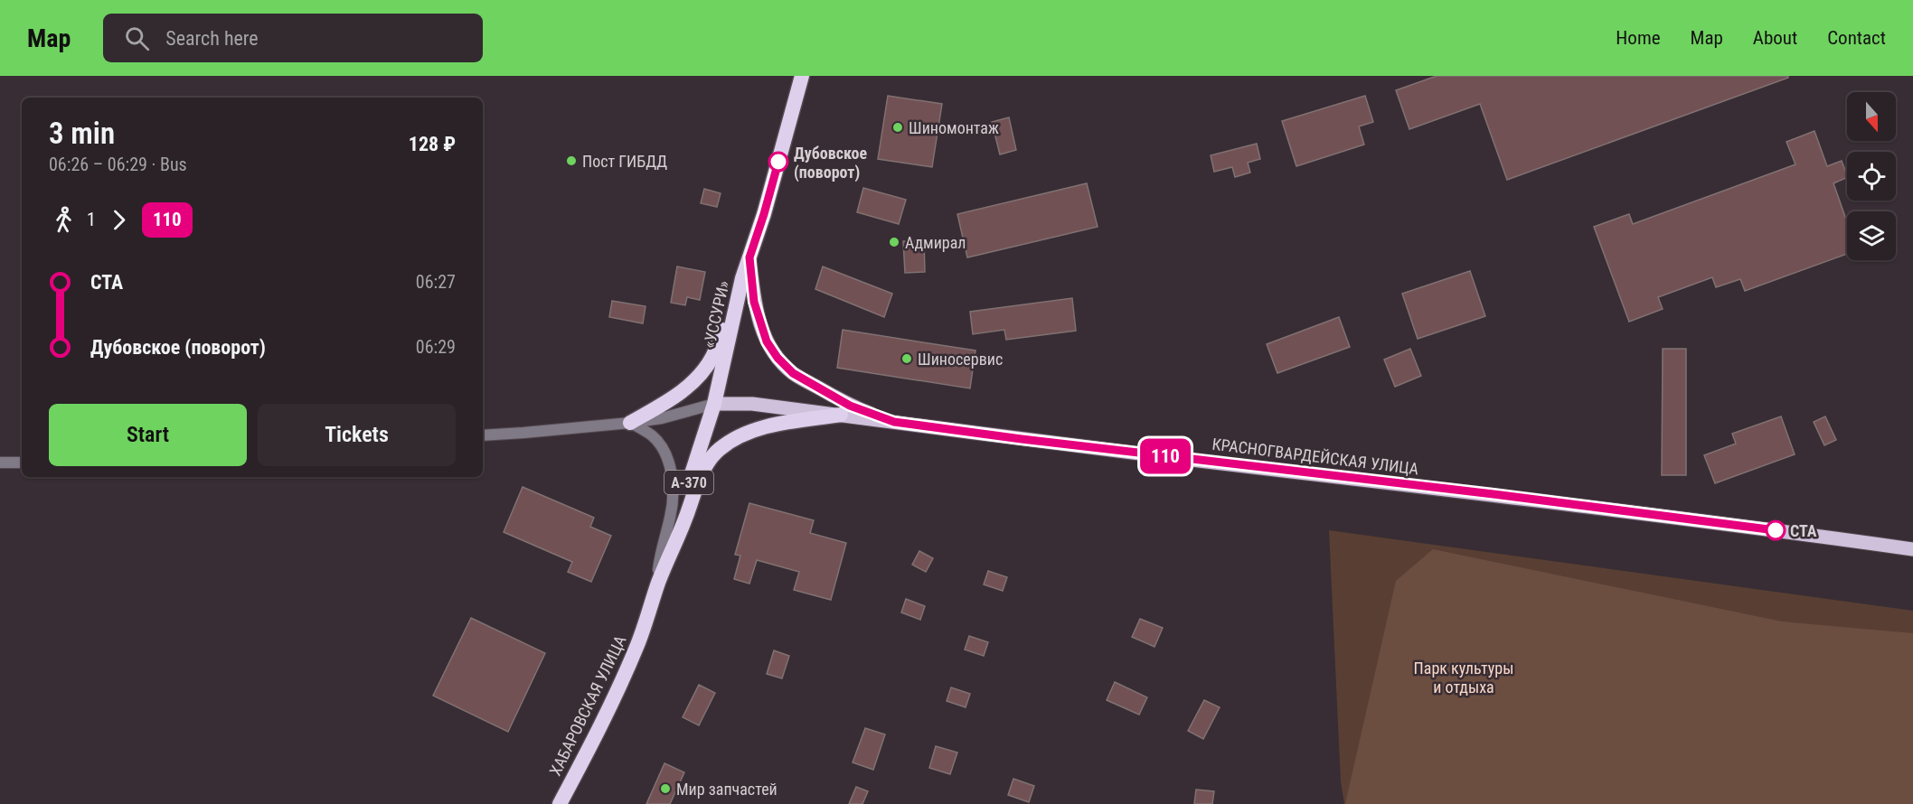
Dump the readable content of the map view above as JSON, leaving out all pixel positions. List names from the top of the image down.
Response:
{
  "streets": {
    "highway": ["«УССУРИ»", "А-370", "ХАБАРОВСКАЯ УЛИЦА"],
    "main road": ["КРАСНОГВАРДЕЙСКАЯ УЛИЦА"]
  },
  "crossings": [
    ["«УССУРИ»", "КРАСНОГВАРДЕЙСКАЯ УЛИЦА"],
    ["«УССУРИ»", "ХАБАРОВСКАЯ УЛИЦА"]
  ],
  "parks": ["Парк культуры и отдыха"],
  "places": [
    "Шиномонтаж",
    "Пост ГИБДД",
    "Дубовское (поворот)",
    "Адмирал",
    "Шиносервис",
    "СТА",
    "Мир запчастей"
  ],
  "lines": ["bus line 110"],
  "north": "bottom",
  "page": {
    "header": "Map",
    "search": "Search here",
    "nav": [
      "Home",
      "Map",
      "About",
      "Contact"
    ],
    "on_map": "110",
    "heading": ["3 min", "06:26 – 06:29 · Bus", "128 ₽"],
    "legs": ["1", "110"],
    "list": [
      {
        "name": "СТА",
        "value": "06:27"
      },
      {
        "name": "Дубовское (поворот)",
        "value": "06:29"
      }
    ],
    "buttons": ["Start", "Tickets"]
  }
}
